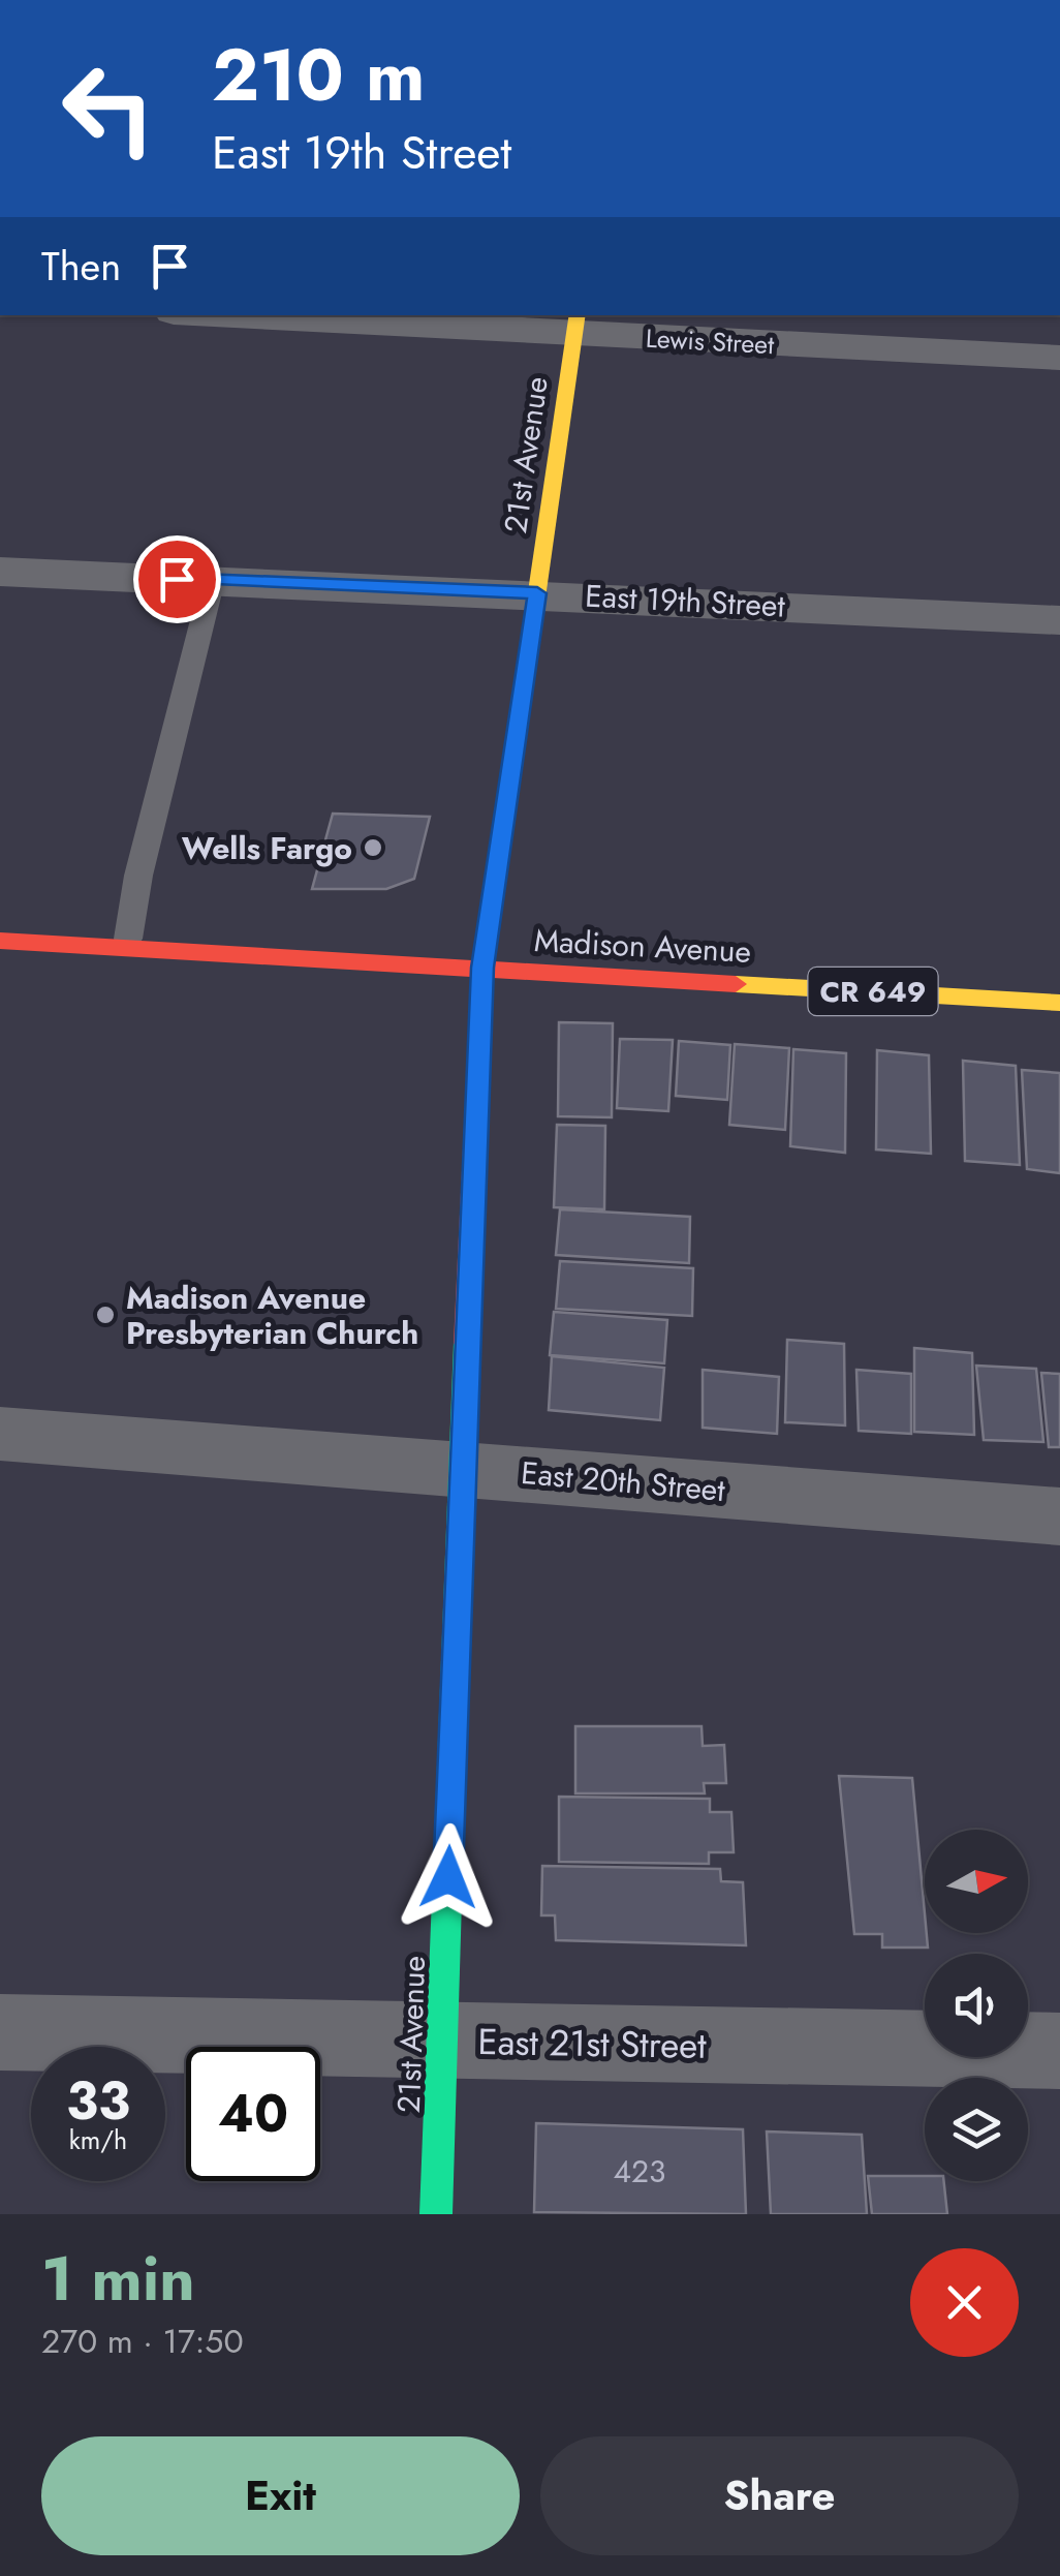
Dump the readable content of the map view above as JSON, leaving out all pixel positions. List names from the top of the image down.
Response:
{
  "streets": {
    "street": [
      "Lewis Street",
      "21st Avenue",
      "East 19th Street",
      "Madison Avenue",
      "CR 649",
      "East 20th Street",
      "East 21st Street"
    ]
  },
  "crossings": [
    ["Lewis Street", "21st Avenue"],
    ["21st Avenue", "East 19th Street"],
    ["21st Avenue", "Madison Avenue"],
    ["21st Avenue", "East 20th Street"],
    ["21st Avenue", "East 21st Street"]
  ],
  "places": ["Wells Fargo", "Madison Avenue Presbyterian Church"],
  "house_numbers": ["423"],
  "north": "right",
  "page": {
    "turn": ["210 m", "East 19th Street"],
    "then": "Then",
    "speed": "33 km/h",
    "limit": "40",
    "heading": ["1 min", "270 m · 17:50"],
    "buttons": ["Exit", "Share"]
  }
}
